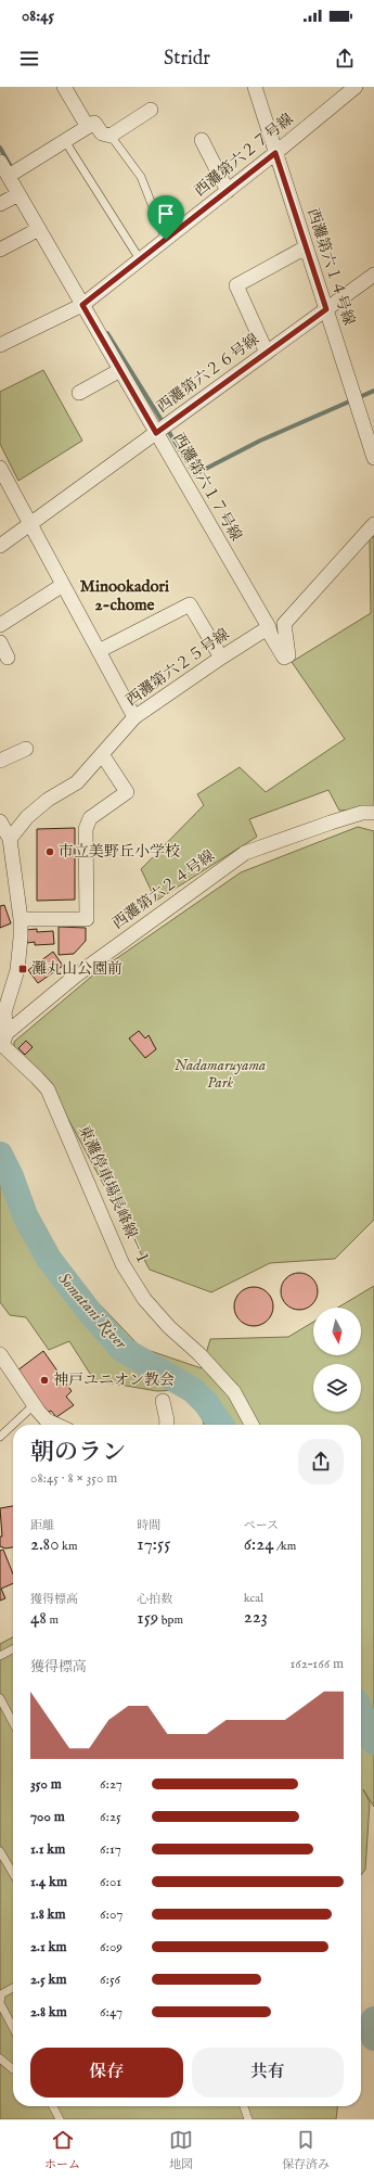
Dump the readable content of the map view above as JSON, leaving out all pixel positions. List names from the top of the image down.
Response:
{
  "streets": {
    "street": [
      "西灘第六２７号線",
      "西灘第六１４号線",
      "西灘第六２６号線",
      "西灘第六１７号線",
      "西灘第六２５号線",
      "西灘第六２４号線",
      "東灘停車場長峰線－１"
    ]
  },
  "crossings": [
    ["西灘第六２７号線", "西灘第六１４号線"],
    ["西灘第六２７号線", "西灘第六１７号線"],
    ["西灘第六１４号線", "西灘第六２６号線"],
    ["西灘第六２６号線", "西灘第六１７号線"],
    ["西灘第六１７号線", "西灘第六２５号線"],
    ["西灘第六２４号線", "東灘停車場長峰線－１"]
  ],
  "districts": ["Minookadori 2-chome"],
  "water": ["Somatani River"],
  "parks": ["Nadamaruyama Park"],
  "places": {
    "other": ["市立美野丘小学校", "神戸ユニオン教会"],
    "transit": ["灘丸山公園前"]
  },
  "north": "bottom",
  "page": {
    "status": "08:45",
    "header": "Stridr",
    "heading": ["朝のラン", "08:45 · 8 × 350 m"],
    "stats": [
      ["距離", "2.80 km"],
      ["時間", "17:55"],
      ["ペース", "6:24 /km"],
      ["獲得標高", "48 m"],
      ["心拍数", "159 bpm"],
      ["kcal", "223"]
    ],
    "chart": ["獲得標高", "162–166 m"],
    "list": [
      {
        "name": "350 m",
        "note": "6:27"
      },
      {
        "name": "700 m",
        "note": "6:25"
      },
      {
        "name": "1.1 km",
        "note": "6:17"
      },
      {
        "name": "1.4 km",
        "note": "6:01"
      },
      {
        "name": "1.8 km",
        "note": "6:07"
      },
      {
        "name": "2.1 km",
        "note": "6:09"
      },
      {
        "name": "2.5 km",
        "note": "6:56"
      },
      {
        "name": "2.8 km",
        "note": "6:47"
      }
    ],
    "buttons": ["保存", "共有"],
    "tabs": ["ホーム", "地図", "保存済み"]
  }
}
